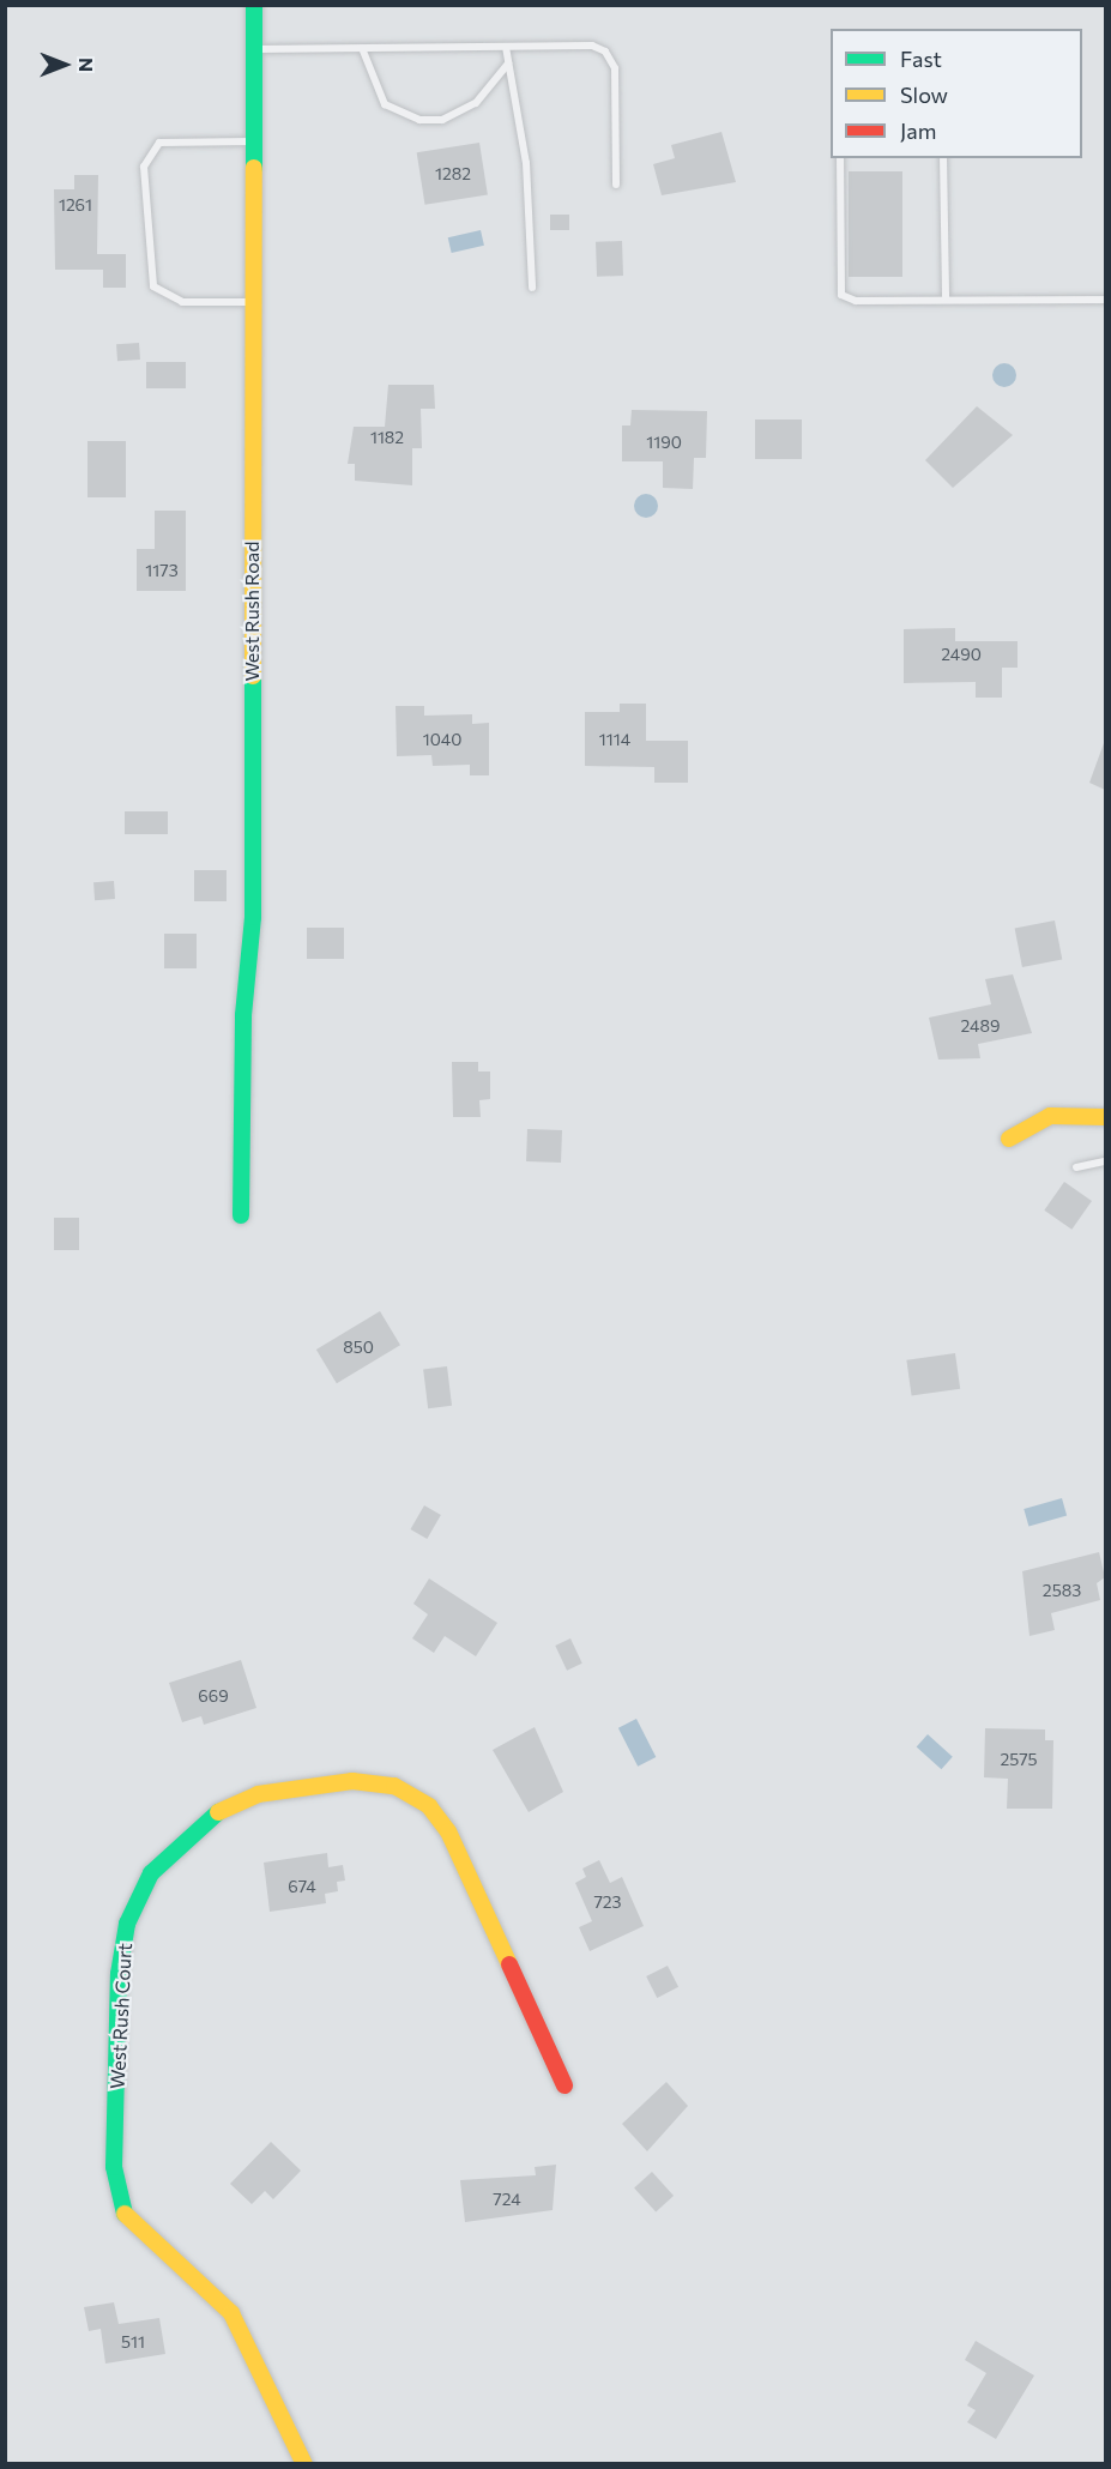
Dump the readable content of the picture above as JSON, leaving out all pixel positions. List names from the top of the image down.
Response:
{
  "streets": {
    "street": ["West Rush Road", "West Rush Court"]
  },
  "house_numbers": [
    "1282",
    "1261",
    "1182",
    "1190",
    "1173",
    "2490",
    "1040",
    "1114",
    "2489",
    "850",
    "2583",
    "669",
    "2575",
    "674",
    "723",
    "724",
    "511"
  ],
  "legend": ["Fast", "Slow", "Jam"],
  "north": "right"
}
